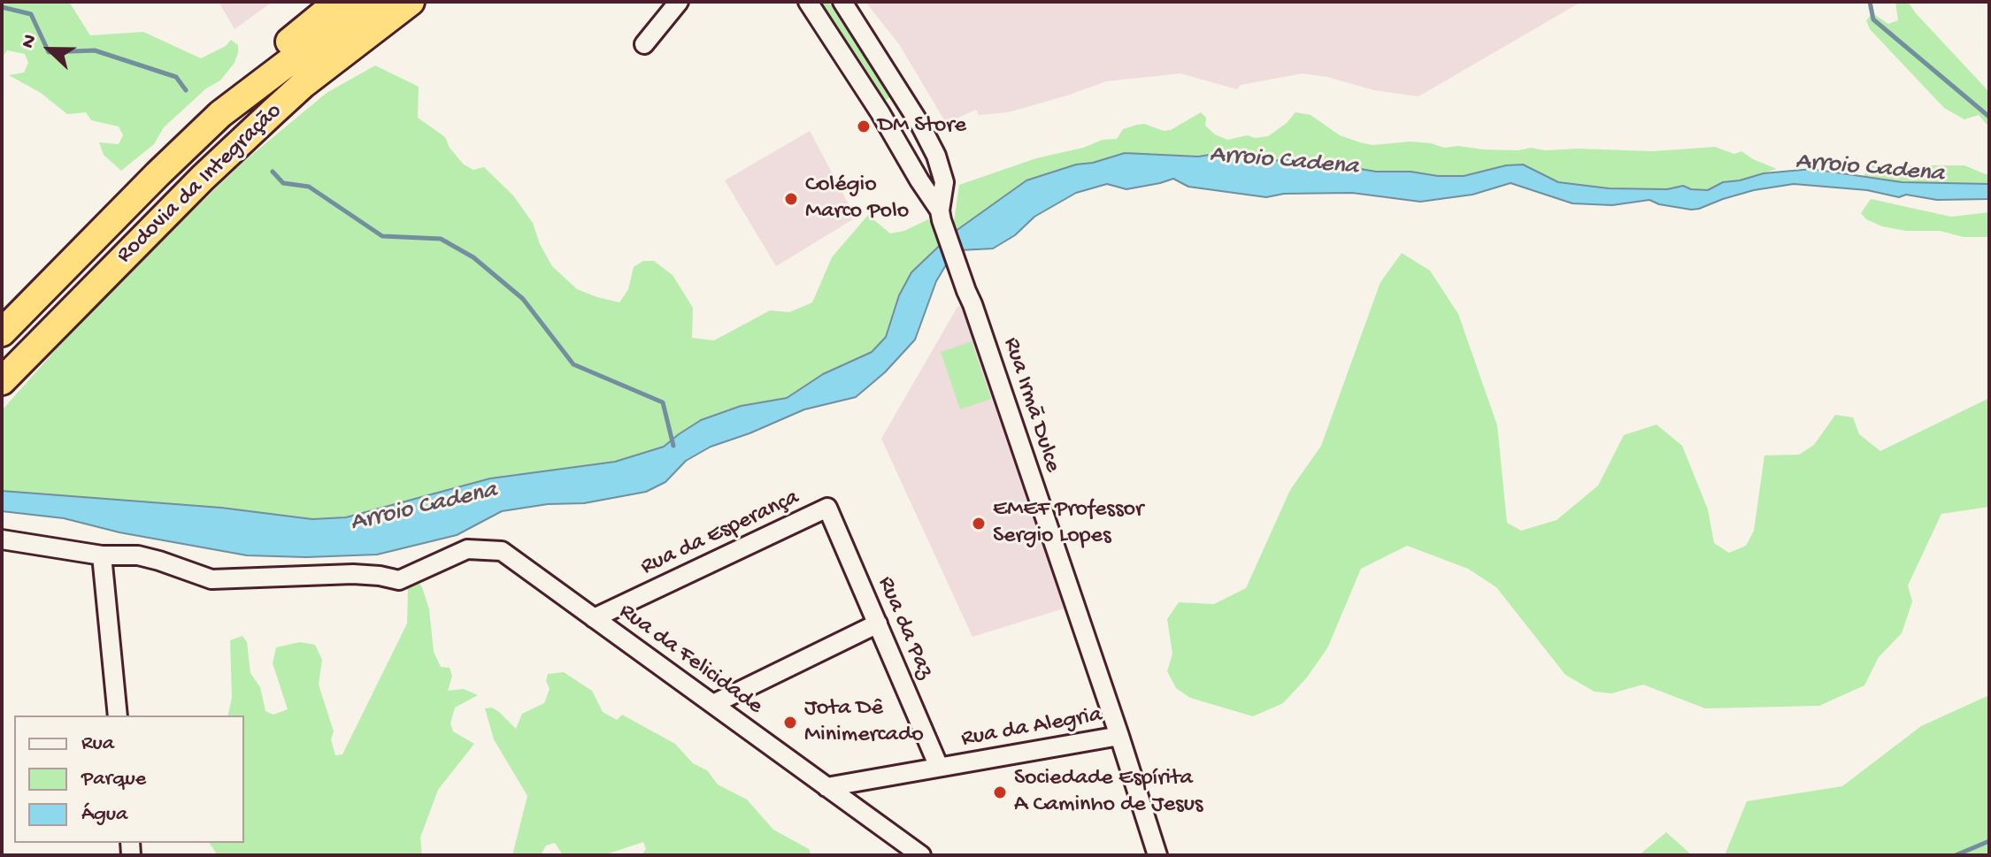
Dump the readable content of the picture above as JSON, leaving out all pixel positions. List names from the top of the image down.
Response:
{
  "streets": {
    "highway": ["Rodovia da Integração"],
    "street": [
      "Rua Irmã Dulce",
      "Rua da Esperança",
      "Rua da Paz",
      "Rua da Felicidade",
      "Rua da Alegria"
    ]
  },
  "crossings": [
    ["Rua Irmã Dulce", "Rua da Alegria"],
    ["Rua da Esperança", "Rua da Paz"],
    ["Rua da Esperança", "Rua da Felicidade"],
    ["Rua da Paz", "Rua da Alegria"],
    ["Rua da Felicidade", "Rua da Alegria"]
  ],
  "water": ["Arroio Cadena"],
  "places": [
    "DM Store",
    "Colégio Marco Polo",
    "EMEF Professor Sergio Lopes",
    "Jota Dê Minimercado",
    "Sociedade Espírita A Caminho de Jesus"
  ],
  "legend": ["Rua", "Parque", "Água"],
  "north": "left"
}
